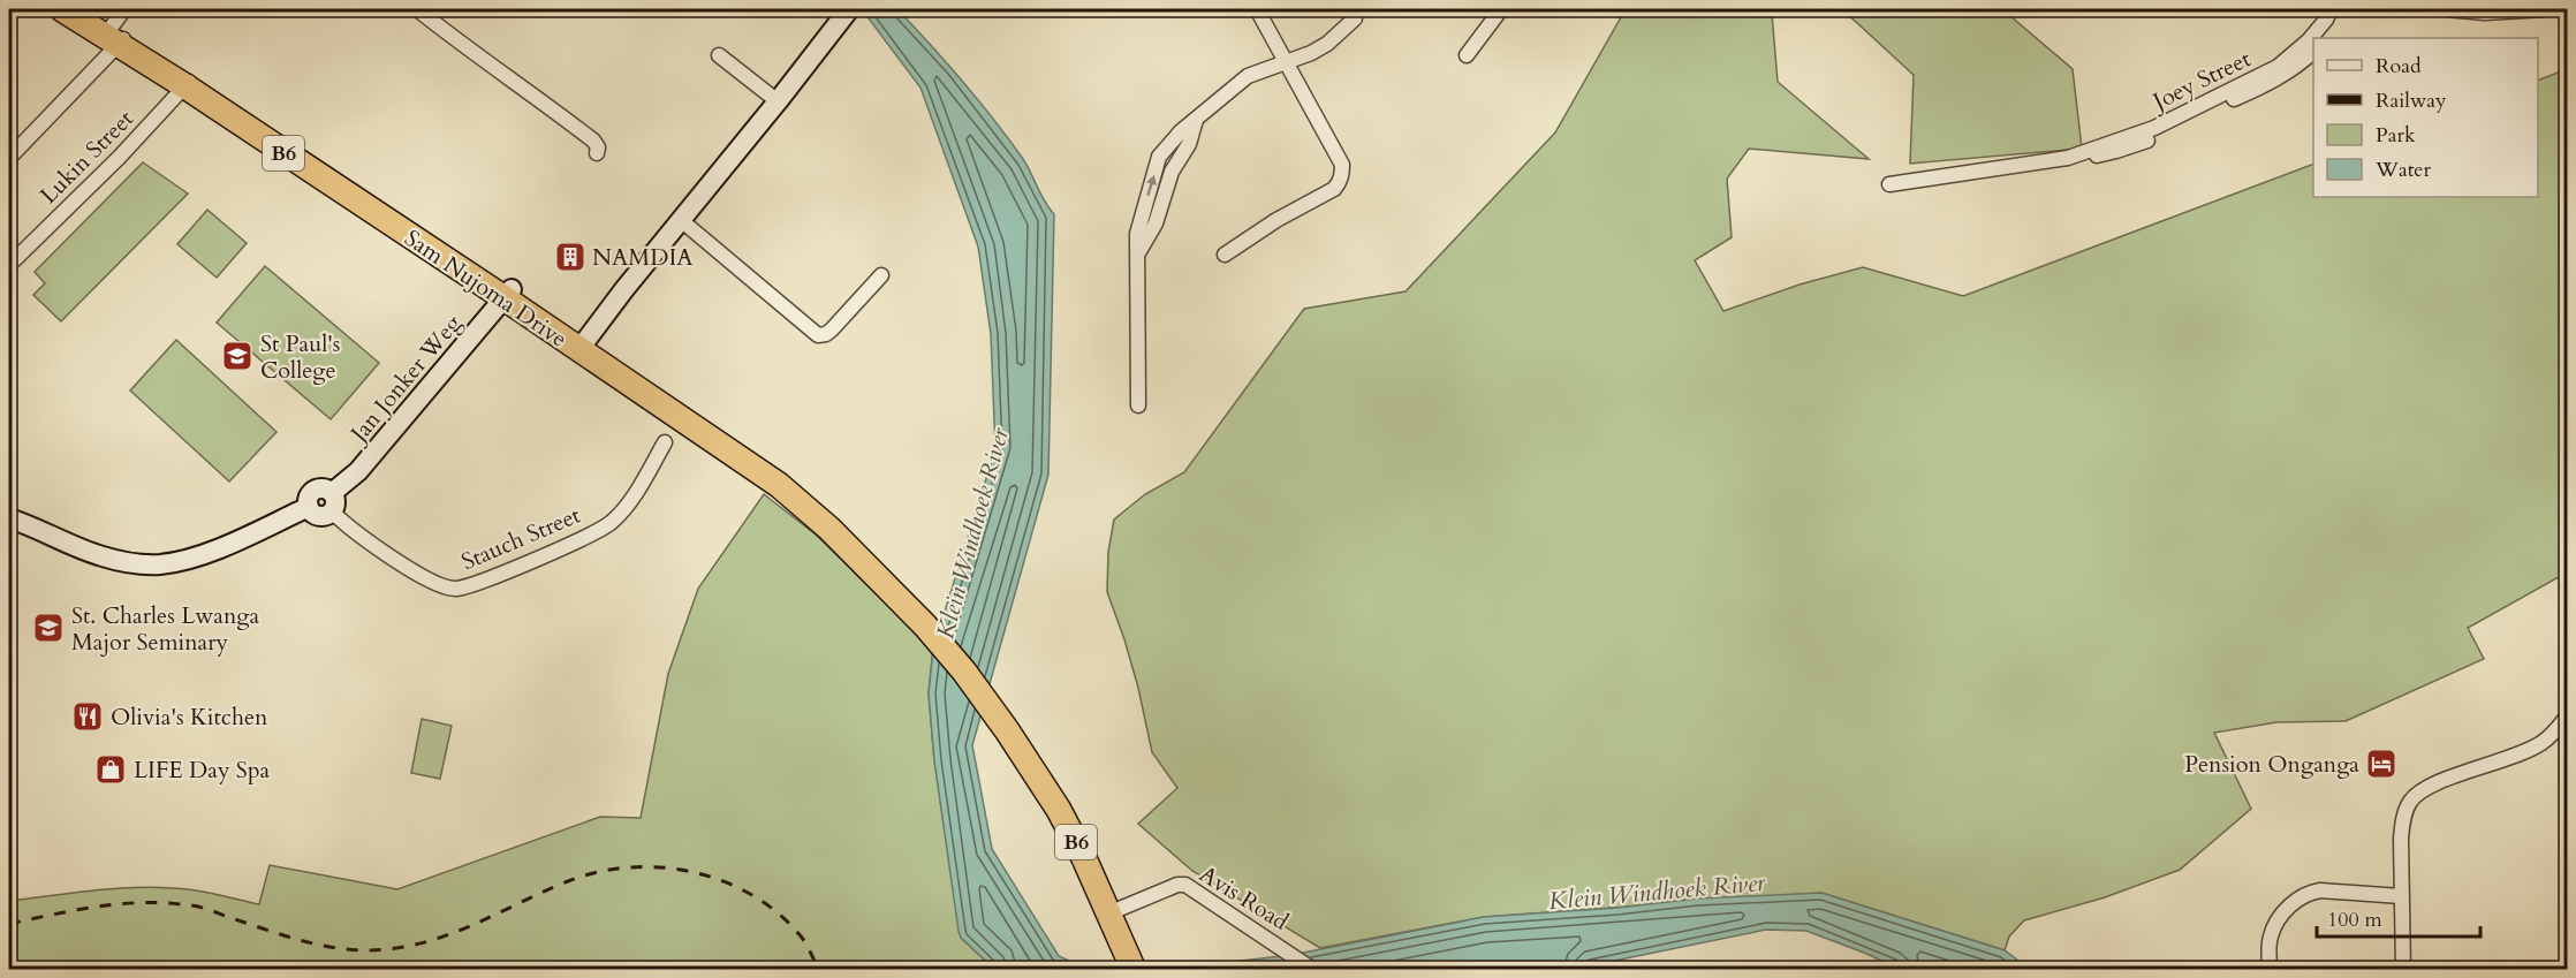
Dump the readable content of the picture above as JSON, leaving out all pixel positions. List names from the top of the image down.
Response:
{
  "streets": {
    "highway": ["B6", "Sam Nujoma Drive"],
    "main road": ["Jan Jonker Weg"],
    "street": [
      "Joey Street",
      "Lukin Street",
      "Stauch Street",
      "Avis Road"
    ]
  },
  "crossings": [
    ["Lukin Street", "Sam Nujoma Drive"],
    ["Sam Nujoma Drive", "Jan Jonker Weg"],
    ["Sam Nujoma Drive", "Avis Road"],
    ["Jan Jonker Weg", "Stauch Street"]
  ],
  "water": ["Klein Windhoek River"],
  "places": {
    "building": ["NAMDIA"],
    "school or university": ["St Paul's College", "St. Charles Lwanga Major Seminary"],
    "restaurant": ["Olivia's Kitchen"],
    "hotel": ["Pension Onganga"],
    "shop": ["LIFE Day Spa"]
  },
  "legend": [
    "Road",
    "Railway",
    "Park",
    "Water"
  ],
  "scale_bar": "100 m"
}
